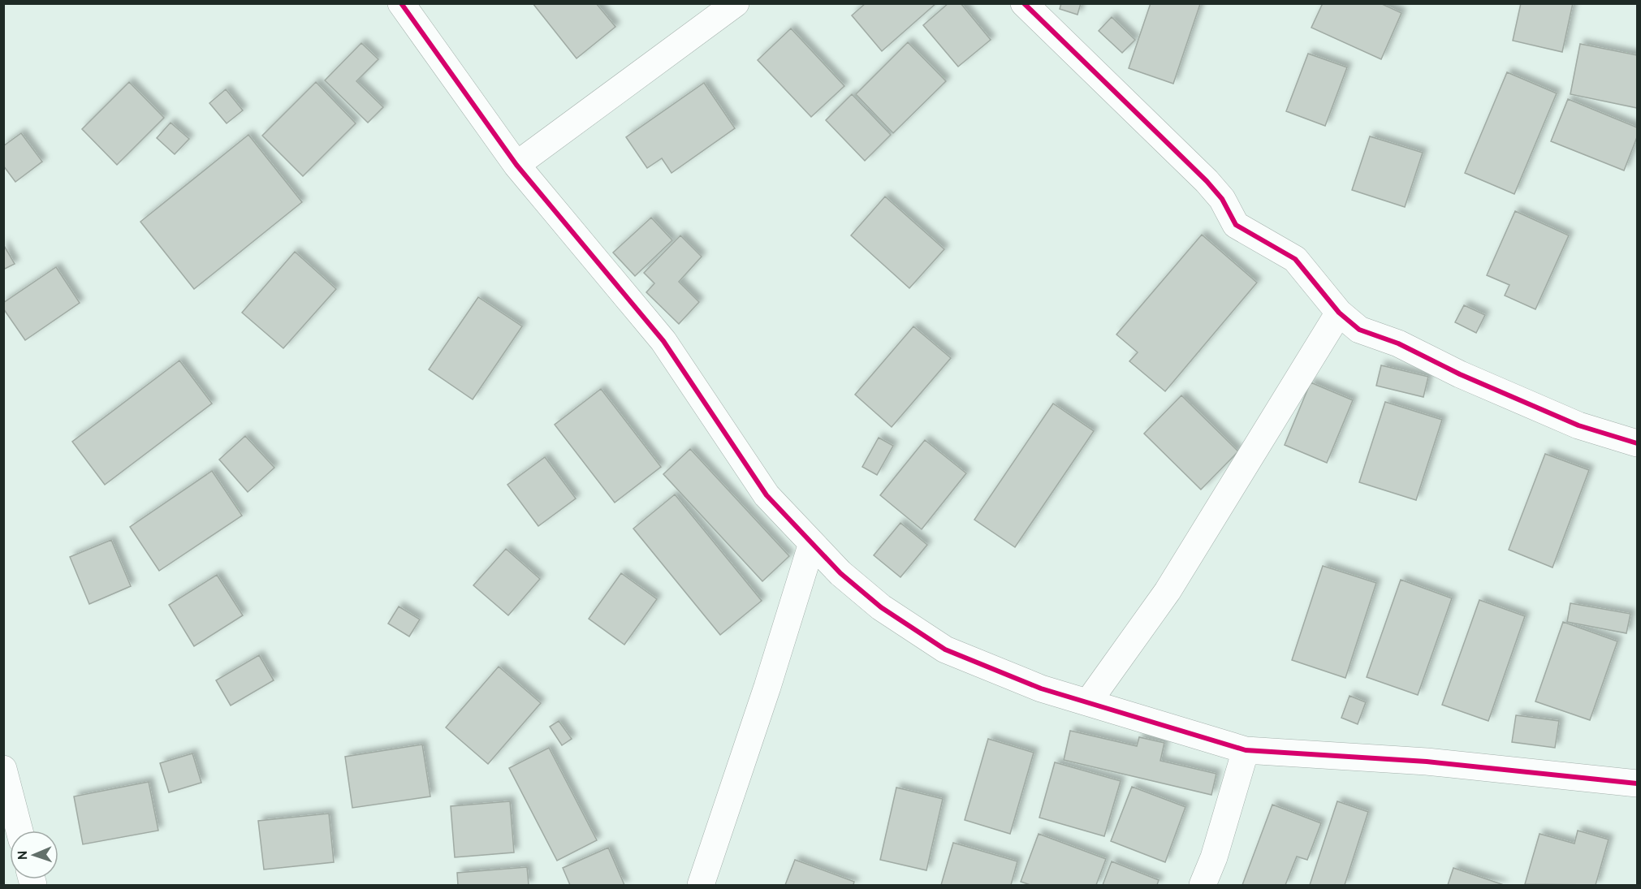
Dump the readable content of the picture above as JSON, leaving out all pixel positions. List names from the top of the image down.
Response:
{
  "north": "left"
}
